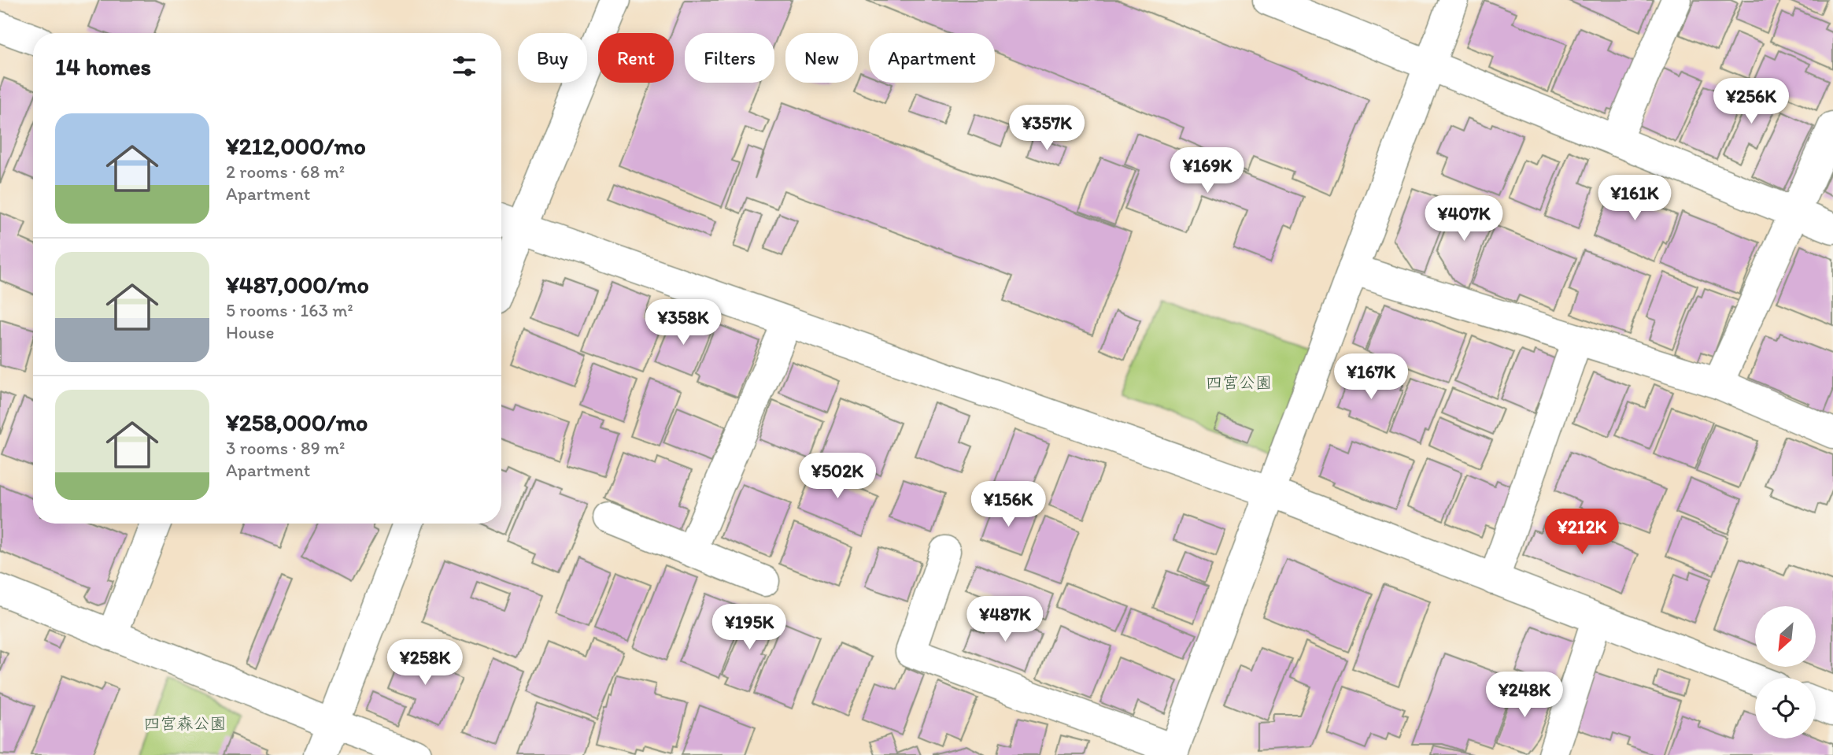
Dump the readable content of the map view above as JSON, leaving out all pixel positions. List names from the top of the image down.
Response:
{
  "parks": ["四宮公園", "四宮森公園"],
  "north": "bottom left",
  "page": {
    "chip": [
      "Buy",
      "Rent",
      "Filters",
      "New",
      "Apartment"
    ],
    "heading": "14 homes",
    "price": [
      "¥256K",
      "¥357K",
      "¥169K",
      "¥161K",
      "¥407K",
      "¥358K",
      "¥167K",
      "¥502K",
      "¥156K",
      "¥212K",
      "¥487K",
      "¥195K",
      "¥258K",
      "¥248K"
    ],
    "list": [
      {
        "name": "¥212,000/mo",
        "note": "2 rooms · 68 m² · Apartment"
      },
      {
        "name": "¥487,000/mo",
        "note": "5 rooms · 163 m² · House"
      },
      {
        "name": "¥258,000/mo",
        "note": "3 rooms · 89 m² · Apartment"
      }
    ]
  }
}
